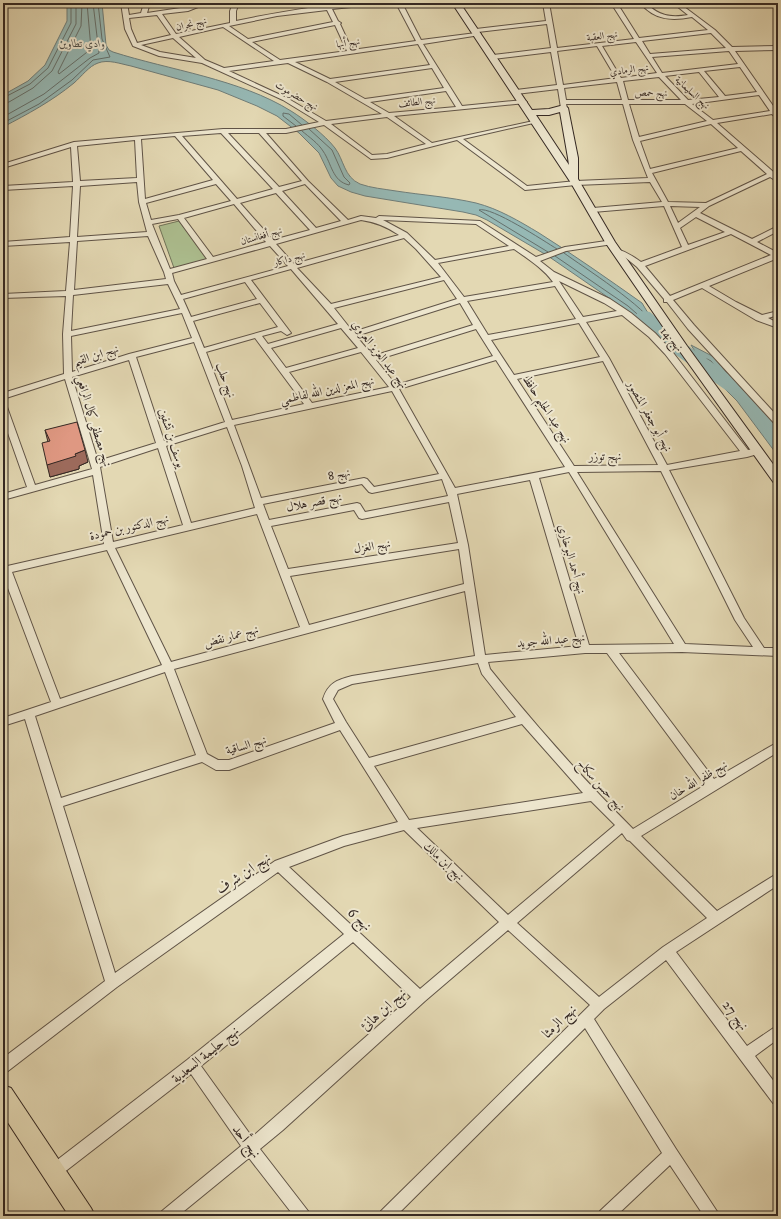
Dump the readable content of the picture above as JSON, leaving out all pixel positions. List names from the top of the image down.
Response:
{
  "streets": {
    "street": [
      "نهج نجران",
      "نهج العقبة",
      "نهج أبها",
      "نهج الرمادي",
      "نهج حمص",
      "نهج السليمانية",
      "نهج حضرموت",
      "نهج الطائف",
      "نهج أفغانستان",
      "نهج داكار",
      "نهج 14",
      "نهج عبد العزيز العروي",
      "نهج ابن القيم",
      "نهج حلب",
      "نهج المعز لدين الله لفاطمي",
      "نهج عبد الحليم حافظ",
      "نهج أبو جعفر المنصور",
      "نهج مصطفى كمال الرافعي",
      "يوسف بن تشفين",
      "نهج توزر",
      "نهج 8",
      "نهج قصر هلال",
      "نهج الدكتور بن حمودة",
      "نهج الغزل",
      "نهج أحمد البوخاري",
      "نهج عمار نقض",
      "نهج عبد الله جويد",
      "نهج الساقية",
      "نهج ظفر الله خان",
      "نهج حسن سكاح",
      "نهج ابن مالك",
      "نهج ابن شرف",
      "نهج 6",
      "نهج ابن هانئ",
      "نهج 27",
      "نهج الرمثا",
      "نهج حليمة السعدية",
      "نهج أحد"
    ]
  },
  "crossings": [
    ["نهج العقبة", "نهج السليمانية"],
    ["نهج أبها", "نهج حضرموت"],
    ["نهج الرمادي", "نهج السليمانية"],
    ["نهج حمص", "نهج السليمانية"],
    ["نهج حضرموت", "نهج الطائف"],
    ["نهج الطائف", "نهج عبد العزيز العروي"],
    ["نهج الطائف", "نهج حلب"],
    ["نهج الطائف", "نهج مصطفى كمال الرافعي"],
    ["نهج أفغانستان", "نهج عبد العزيز العروي"],
    ["نهج أفغانستان", "نهج حلب"],
    ["نهج أفغانستان", "نهج عبد الحليم حافظ"],
    ["نهج أفغانستان", "نهج أبو جعفر المنصور"],
    ["نهج داكار", "نهج عبد العزيز العروي"],
    ["نهج داكار", "نهج حلب"],
    ["نهج داكار", "نهج عبد الحليم حافظ"],
    ["نهج 14", "نهج أبو جعفر المنصور"],
    ["نهج 14", "نهج توزر"],
    ["نهج عبد العزيز العروي", "نهج المعز لدين الله لفاطمي"],
    ["نهج عبد العزيز العروي", "نهج توزر"],
    ["نهج عبد العزيز العروي", "نهج 8"],
    ["نهج عبد العزيز العروي", "نهج قصر هلال"],
    ["نهج عبد العزيز العروي", "نهج الغزل"],
    ["نهج عبد العزيز العروي", "نهج عمار نقض"],
    ["نهج عبد العزيز العروي", "نهج عبد الله جويد"],
    ["نهج عبد العزيز العروي", "نهج حسن سكاح"],
    ["نهج ابن القيم", "نهج حلب"],
    ["نهج ابن القيم", "نهج مصطفى كمال الرافعي"],
    ["نهج ابن القيم", "يوسف بن تشفين"],
    ["نهج حلب", "نهج المعز لدين الله لفاطمي"],
    ["نهج حلب", "نهج 8"],
    ["نهج حلب", "نهج قصر هلال"],
    ["نهج حلب", "نهج الدكتور بن حمودة"],
    ["نهج حلب", "نهج الغزل"],
    ["نهج حلب", "نهج عمار نقض"],
    ["نهج المعز لدين الله لفاطمي", "نهج عبد الحليم حافظ"],
    ["نهج المعز لدين الله لفاطمي", "نهج مصطفى كمال الرافعي"],
    ["نهج المعز لدين الله لفاطمي", "يوسف بن تشفين"],
    ["نهج عبد الحليم حافظ", "نهج أبو جعفر المنصور"],
    ["نهج عبد الحليم حافظ", "نهج توزر"],
    ["نهج عبد الحليم حافظ", "نهج عبد الله جويد"],
    ["نهج أبو جعفر المنصور", "نهج توزر"],
    ["نهج أبو جعفر المنصور", "نهج عبد الله جويد"],
    ["نهج مصطفى كمال الرافعي", "نهج الدكتور بن حمودة"],
    ["نهج مصطفى كمال الرافعي", "نهج عمار نقض"],
    ["يوسف بن تشفين", "نهج الدكتور بن حمودة"],
    ["نهج توزر", "نهج قصر هلال"],
    ["نهج توزر", "نهج أحمد البوخاري"],
    ["نهج 8", "نهج الدكتور بن حمودة"],
    ["نهج أحمد البوخاري", "نهج عبد الله جويد"],
    ["نهج عبد الله جويد", "نهج حسن سكاح"],
    ["نهج عبد الله جويد", "نهج ابن مالك"],
    ["نهج الساقية", "نهج ابن مالك"],
    ["نهج ظفر الله خان", "نهج حسن سكاح"],
    ["نهج ظفر الله خان", "نهج ابن هانئ"],
    ["نهج حسن سكاح", "نهج ابن شرف"],
    ["نهج حسن سكاح", "نهج ابن هانئ"],
    ["نهج حسن سكاح", "نهج الرمثا"],
    ["نهج ابن مالك", "نهج ابن شرف"],
    ["نهج ابن مالك", "نهج ابن هانئ"],
    ["نهج ابن مالك", "نهج الرمثا"],
    ["نهج ابن شرف", "نهج 6"],
    ["نهج 6", "نهج ابن هانئ"],
    ["نهج 6", "نهج حليمة السعدية"],
    ["نهج ابن هانئ", "نهج أحد"],
    ["نهج 27", "نهج الرمثا"],
    ["نهج حليمة السعدية", "نهج أحد"]
  ],
  "water": ["وادي تطاوين"]
}
